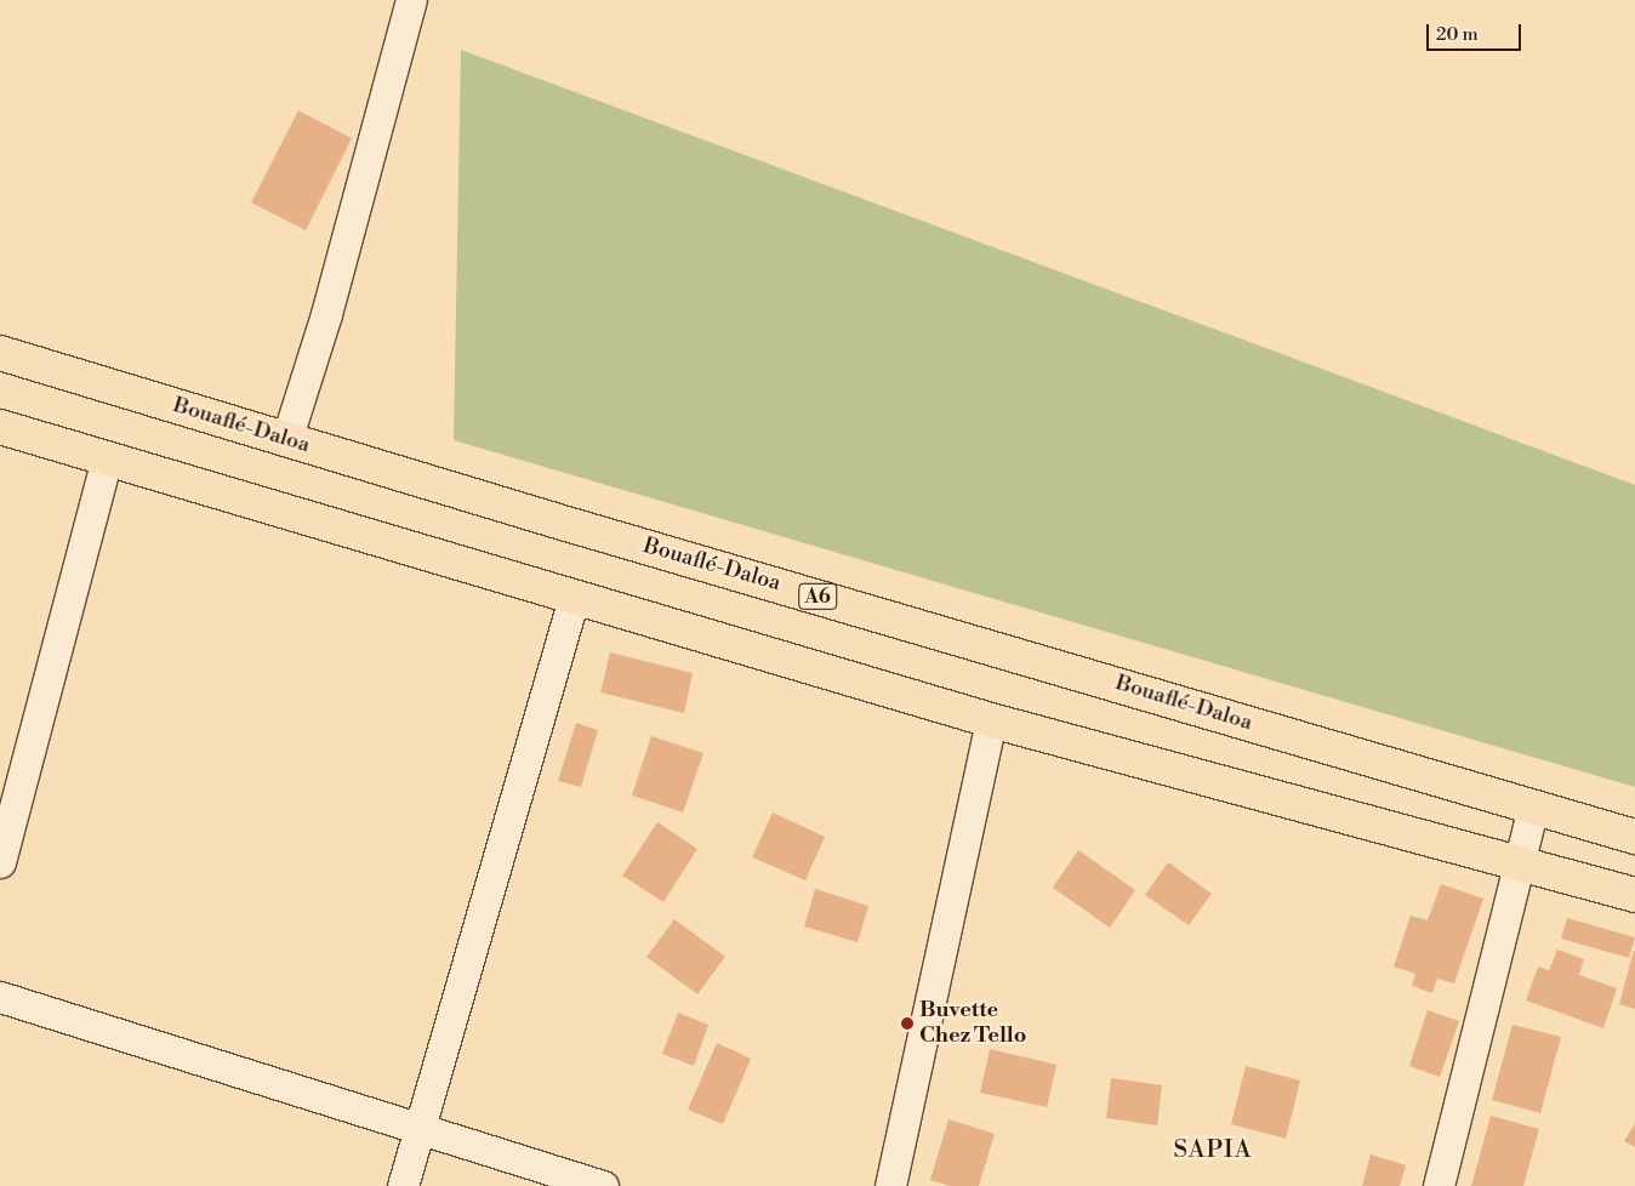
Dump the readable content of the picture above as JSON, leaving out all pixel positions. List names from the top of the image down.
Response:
{
  "streets": {
    "highway": ["Bouaflé-Daloa", "A6"]
  },
  "districts": ["SAPIA"],
  "places": ["Buvette Chez Tello"],
  "scale_bar": "20 m"
}
